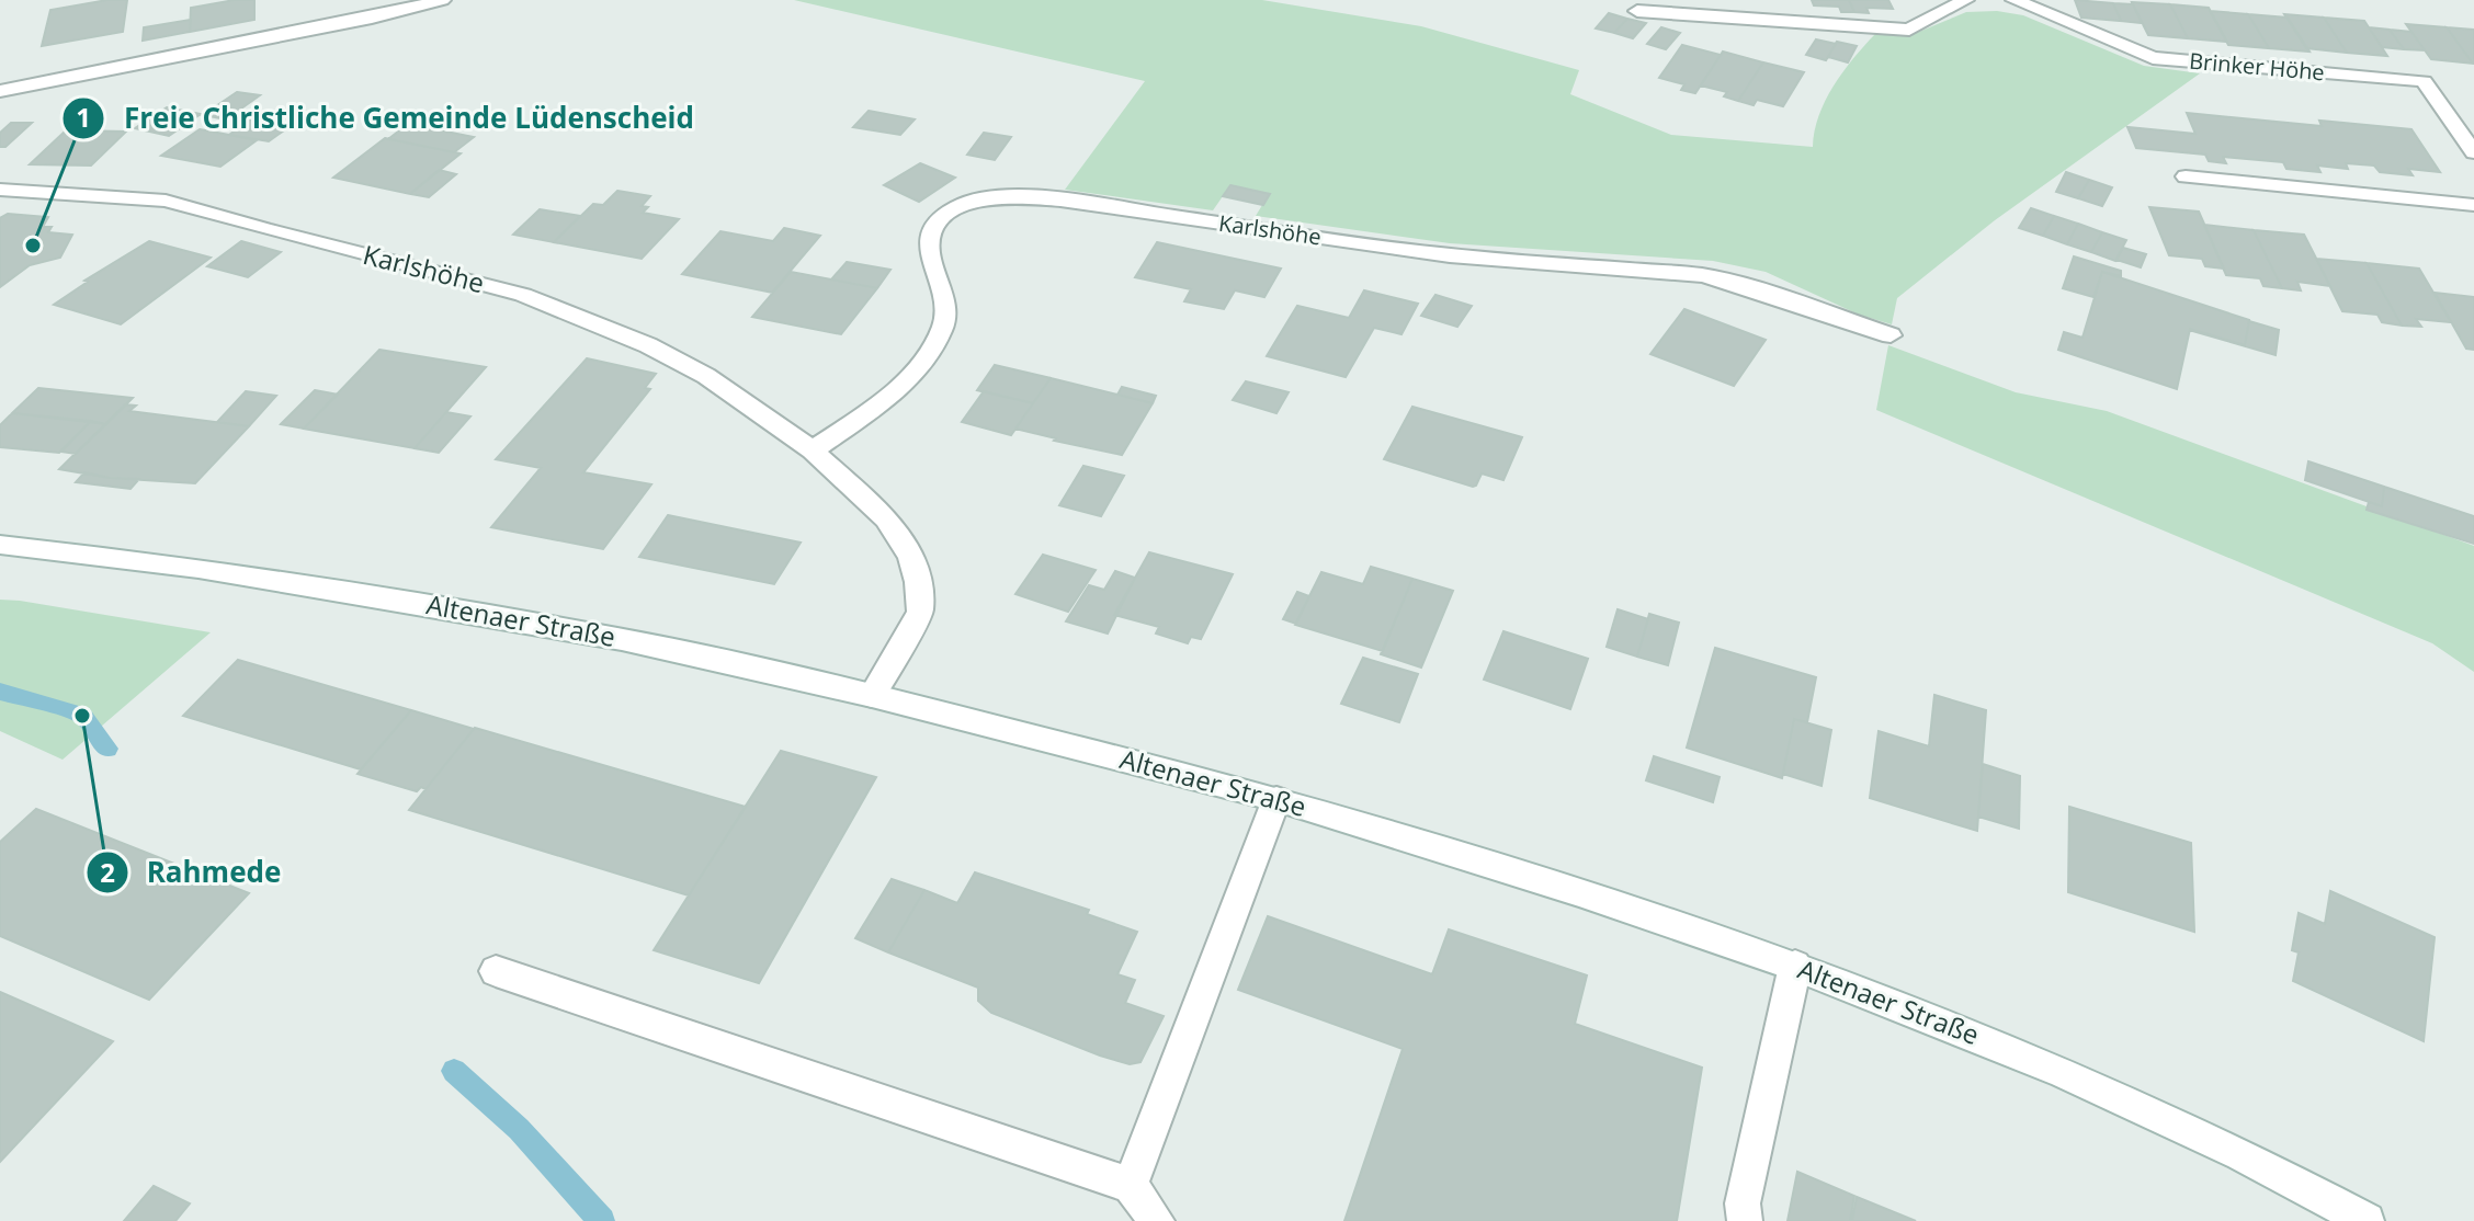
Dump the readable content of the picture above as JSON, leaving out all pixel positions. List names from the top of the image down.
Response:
{
  "streets": {
    "street": ["Brinker Höhe", "Karlshöhe", "Altenaer Straße"]
  },
  "crossings": [
    ["Karlshöhe", "Altenaer Straße"]
  ],
  "places": ["Freie Christliche Gemeinde Lüdenscheid", "Rahmede"]
}
